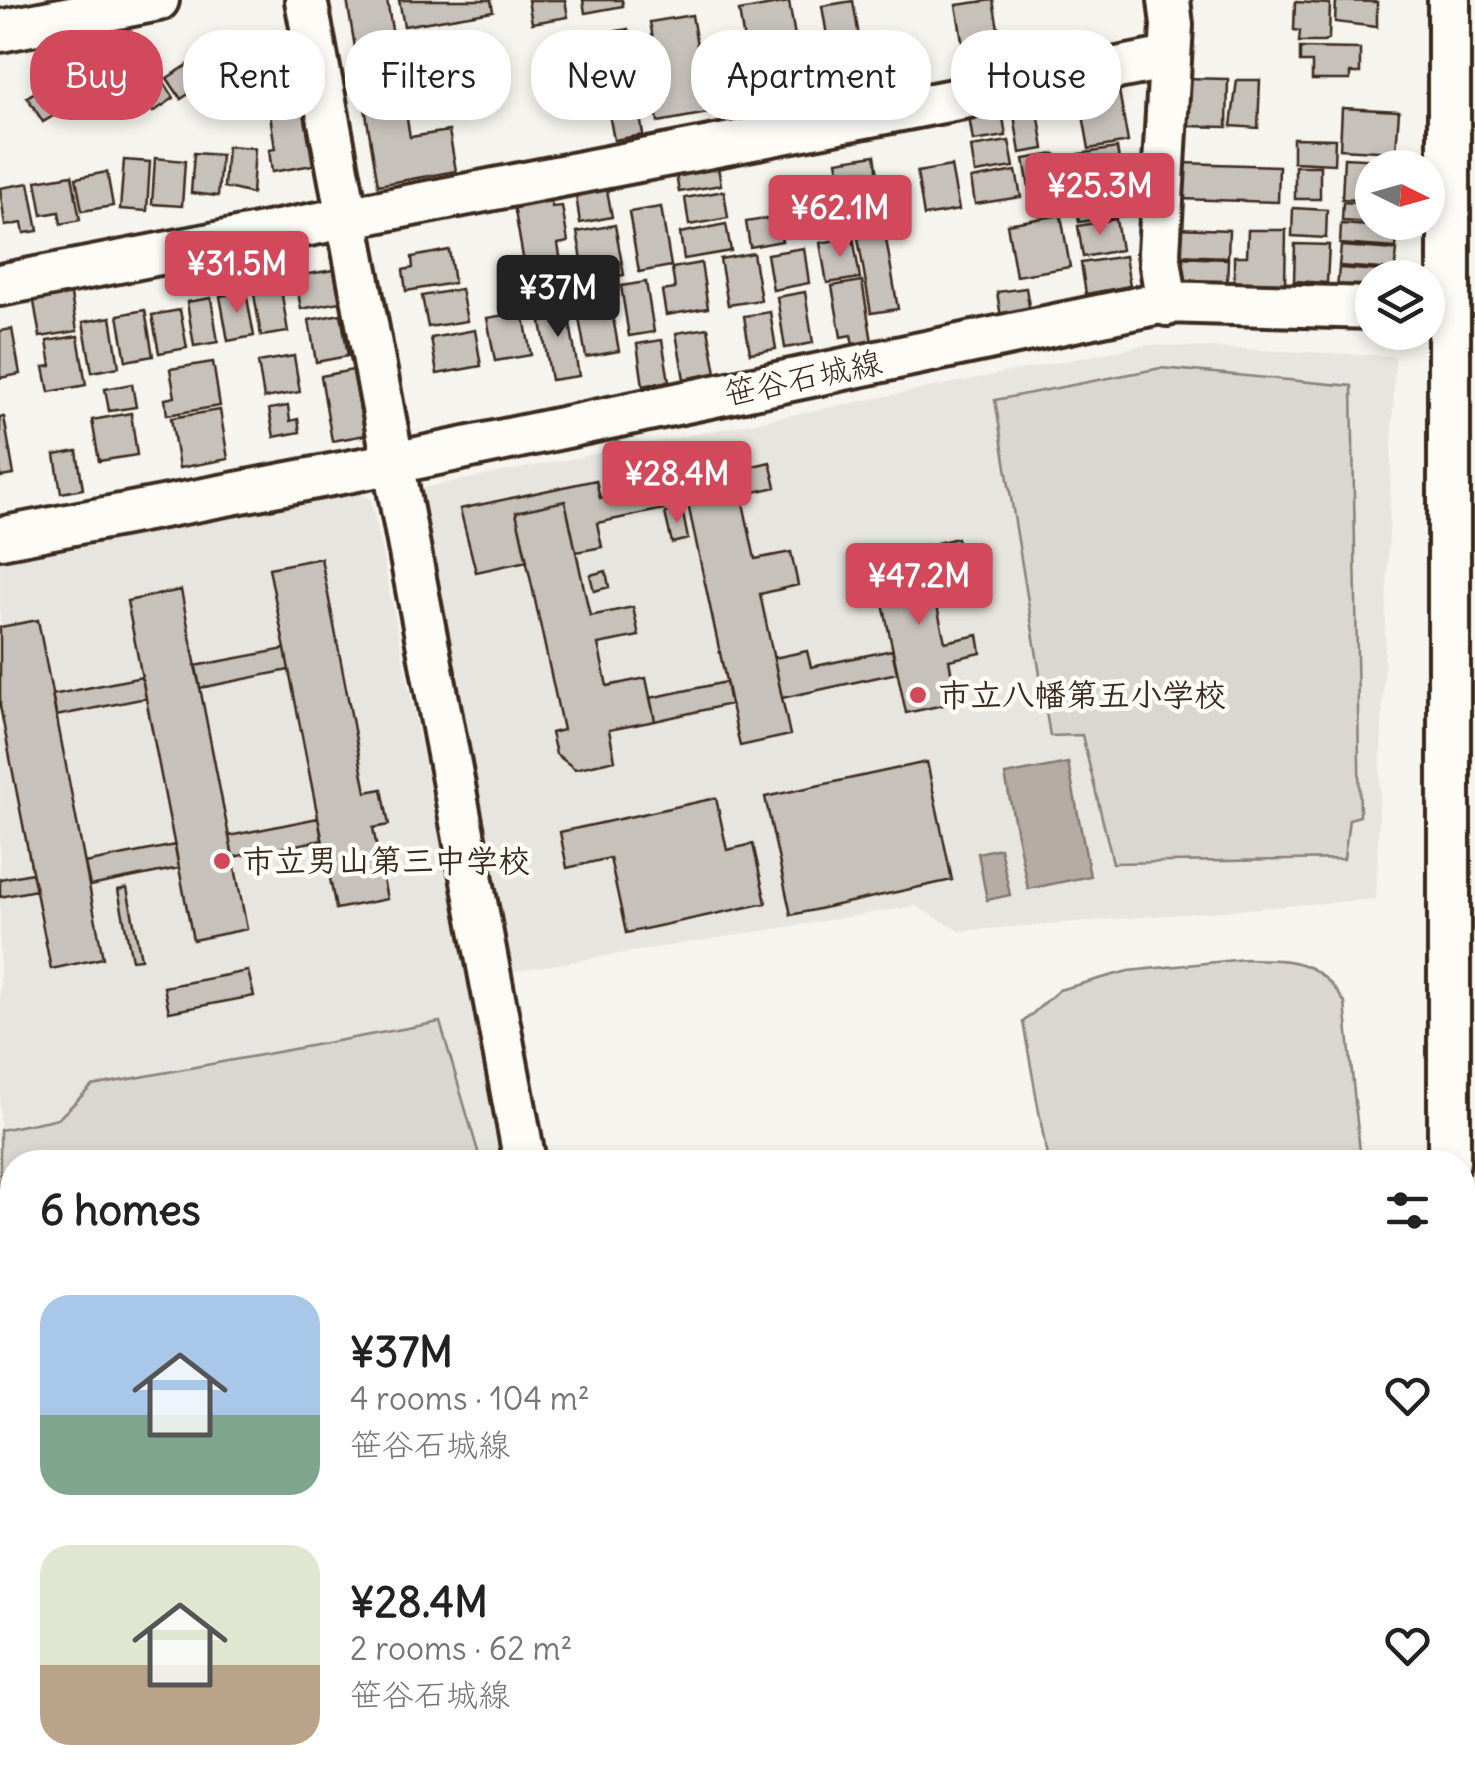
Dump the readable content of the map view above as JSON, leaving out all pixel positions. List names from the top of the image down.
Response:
{
  "streets": {
    "street": ["笹谷石城線"]
  },
  "places": ["市立八幡第五小学校", "市立男山第三中学校"],
  "north": "right",
  "page": {
    "chip": [
      "Buy",
      "Rent",
      "Filters",
      "New",
      "Apartment",
      "House"
    ],
    "price": [
      "¥25.3M",
      "¥62.1M",
      "¥31.5M",
      "¥37M",
      "¥28.4M",
      "¥47.2M"
    ],
    "heading": "6 homes",
    "list": [
      {
        "name": "¥37M",
        "note": "4 rooms · 104 m² · 笹谷石城線"
      },
      {
        "name": "¥28.4M",
        "note": "2 rooms · 62 m² · 笹谷石城線"
      }
    ]
  }
}
